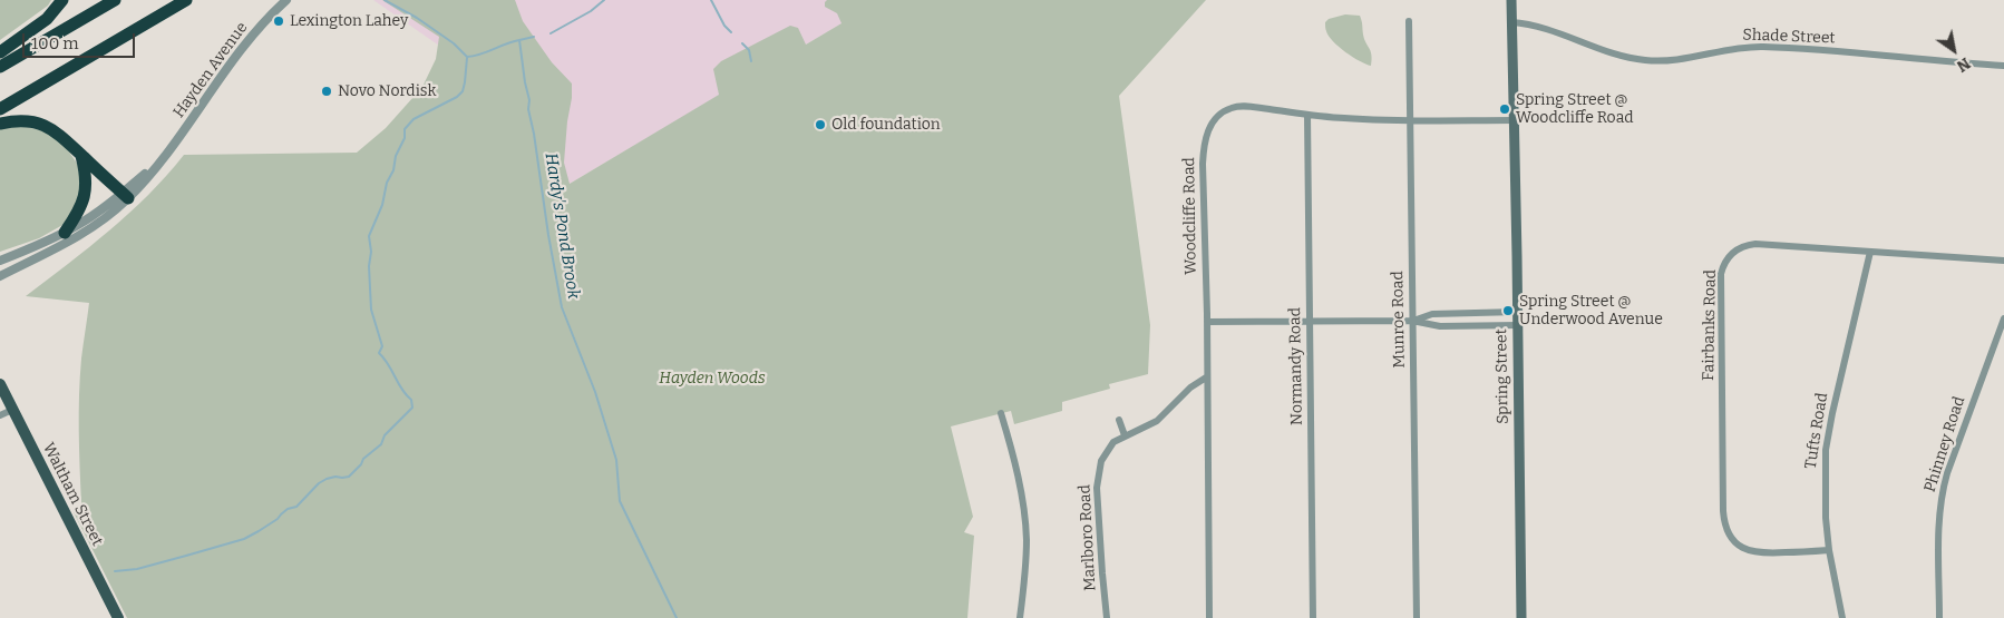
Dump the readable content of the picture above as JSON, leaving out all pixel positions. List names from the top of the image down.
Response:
{
  "streets": {
    "main road": ["Spring Street", "Waltham Street"],
    "street": [
      "Shade Street",
      "Hayden Avenue",
      "Woodcliffe Road",
      "Munroe Road",
      "Fairbanks Road",
      "Normandy Road",
      "Tufts Road",
      "Phinney Road",
      "Marlboro Road"
    ]
  },
  "crossings": [
    ["Shade Street", "Spring Street"],
    ["Woodcliffe Road", "Munroe Road"],
    ["Woodcliffe Road", "Normandy Road"],
    ["Woodcliffe Road", "Spring Street"],
    ["Woodcliffe Road", "Marlboro Road"],
    ["Fairbanks Road", "Tufts Road"]
  ],
  "water": ["Hardy's Pond Brook"],
  "parks": ["Hayden Woods"],
  "places": [
    "Lexington Lahey",
    "Novo Nordisk",
    "Spring Street @ Woodcliffe Road",
    "Old foundation",
    "Spring Street @ Underwood Avenue"
  ],
  "scale_bar": "100 m",
  "north": "bottom right"
}
